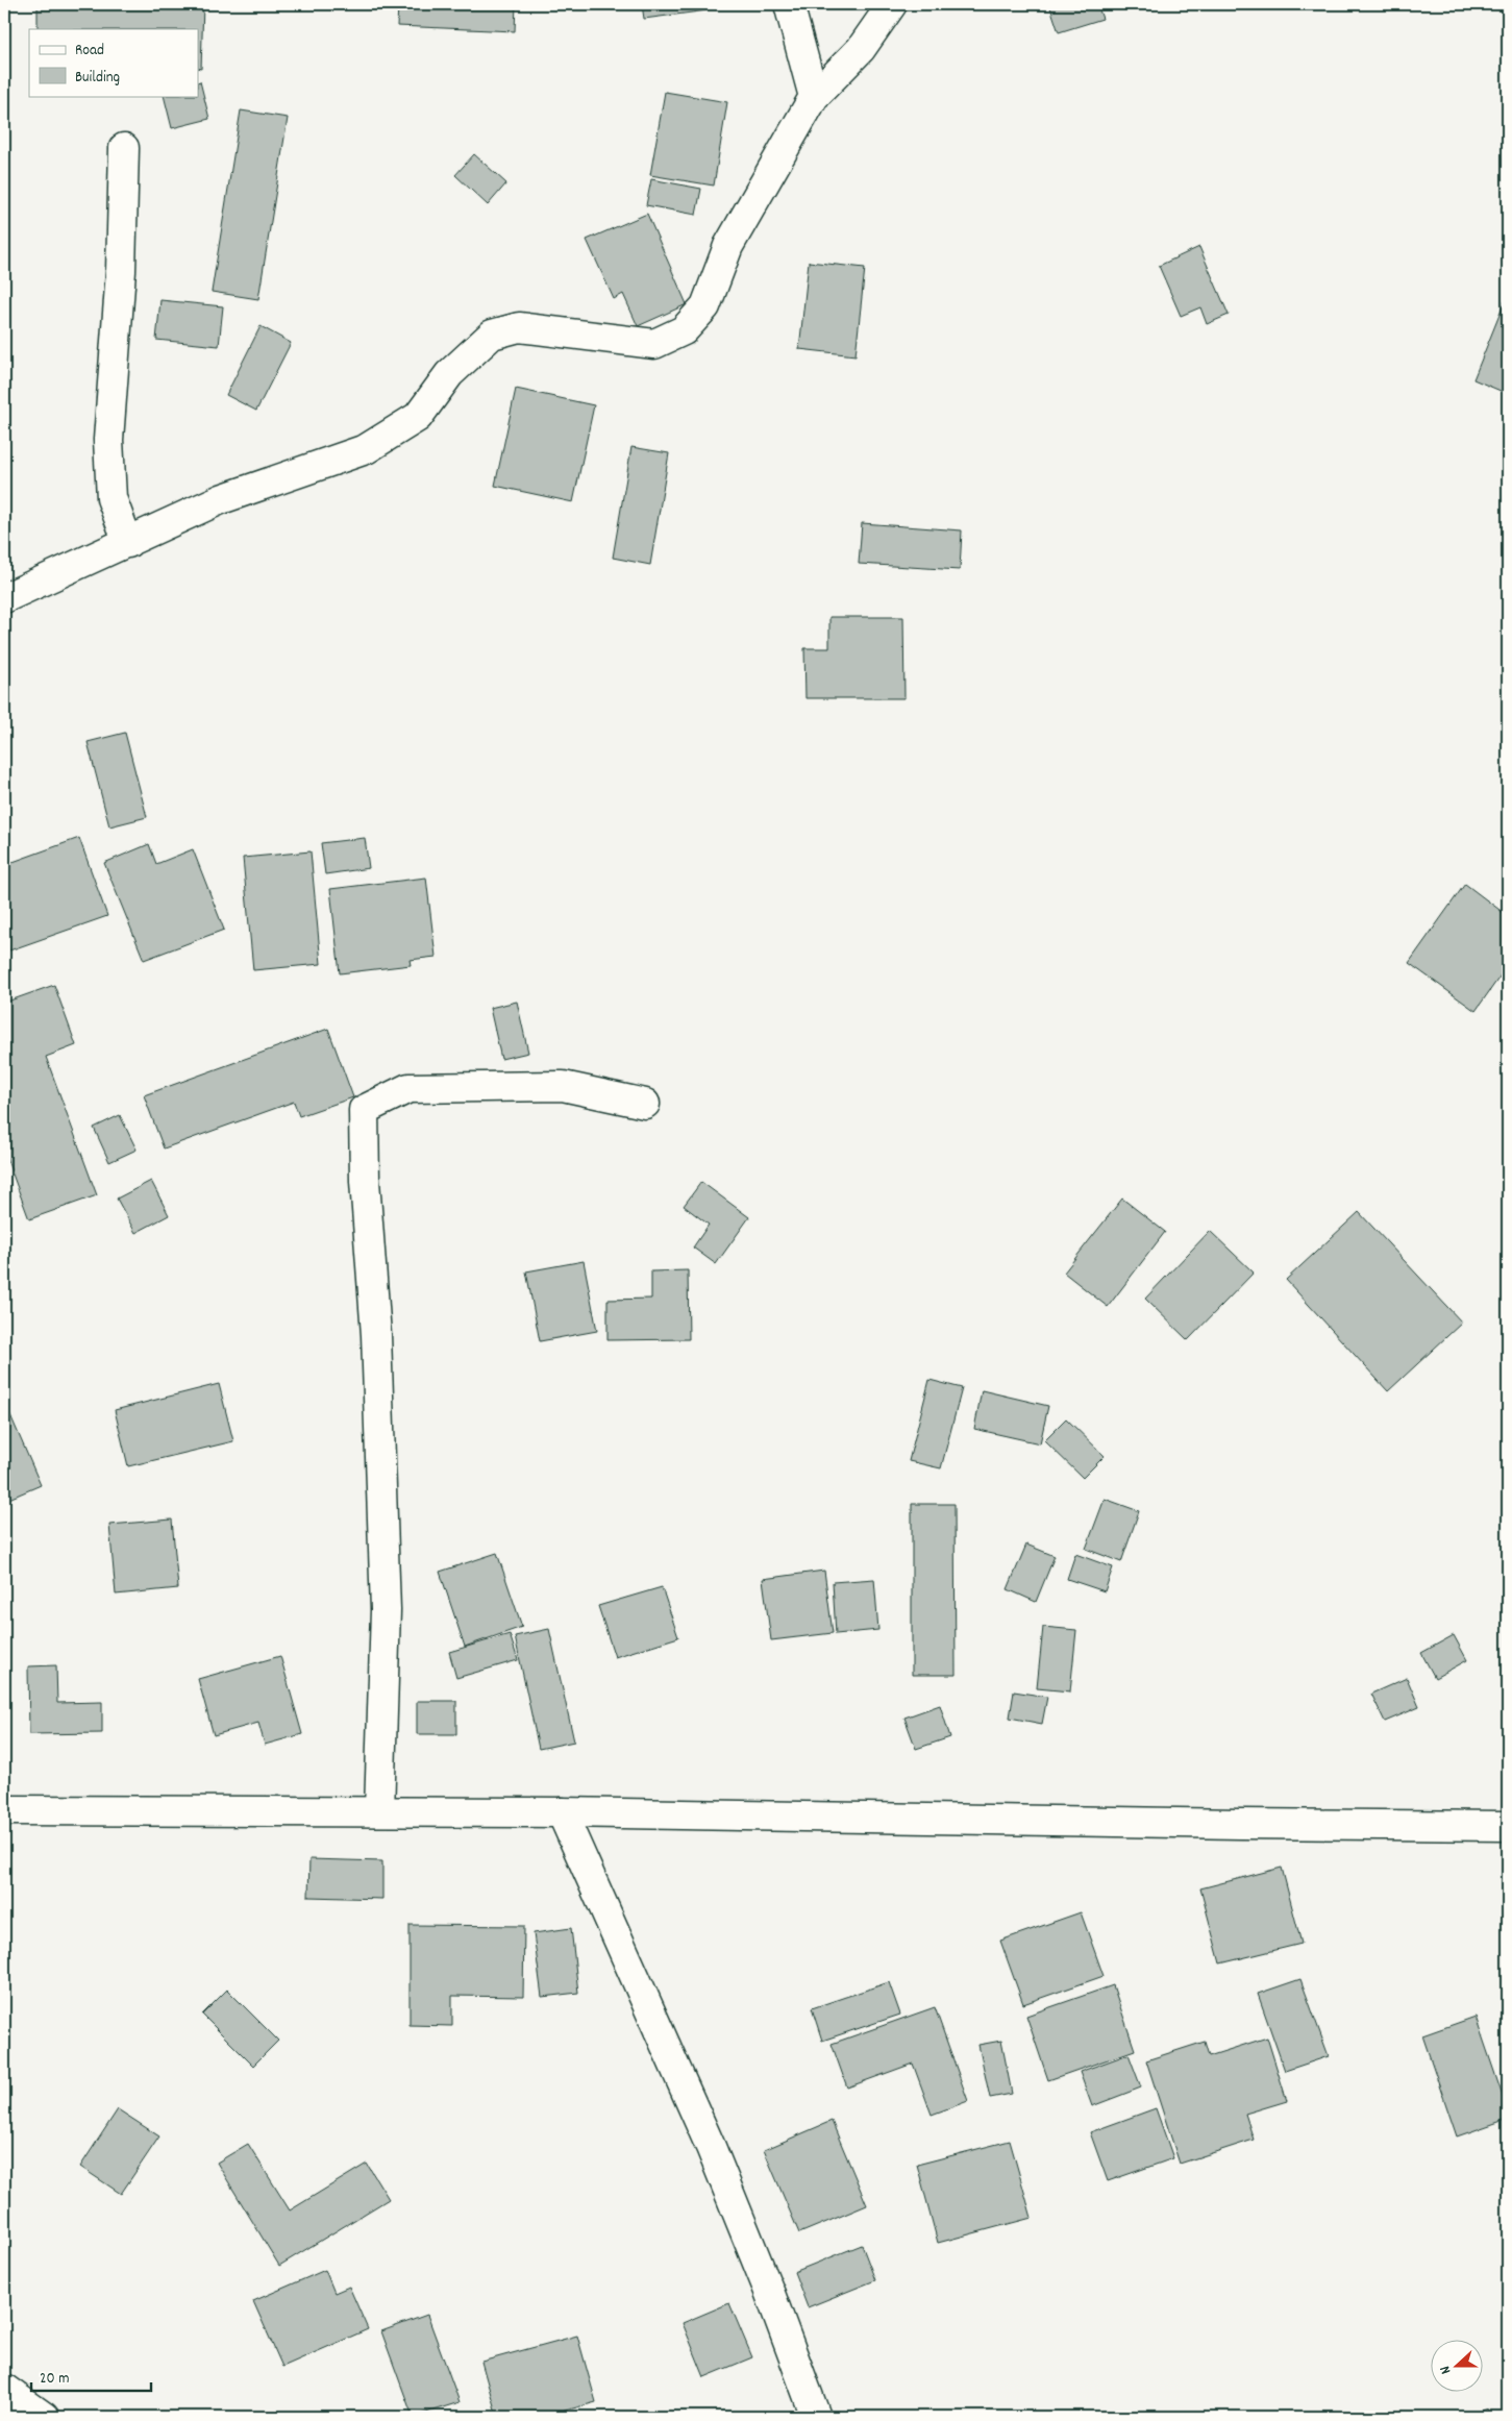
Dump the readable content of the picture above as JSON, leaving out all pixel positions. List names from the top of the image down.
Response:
{
  "legend": ["Road", "Building"],
  "scale_bar": "20 m",
  "north": "left"
}
